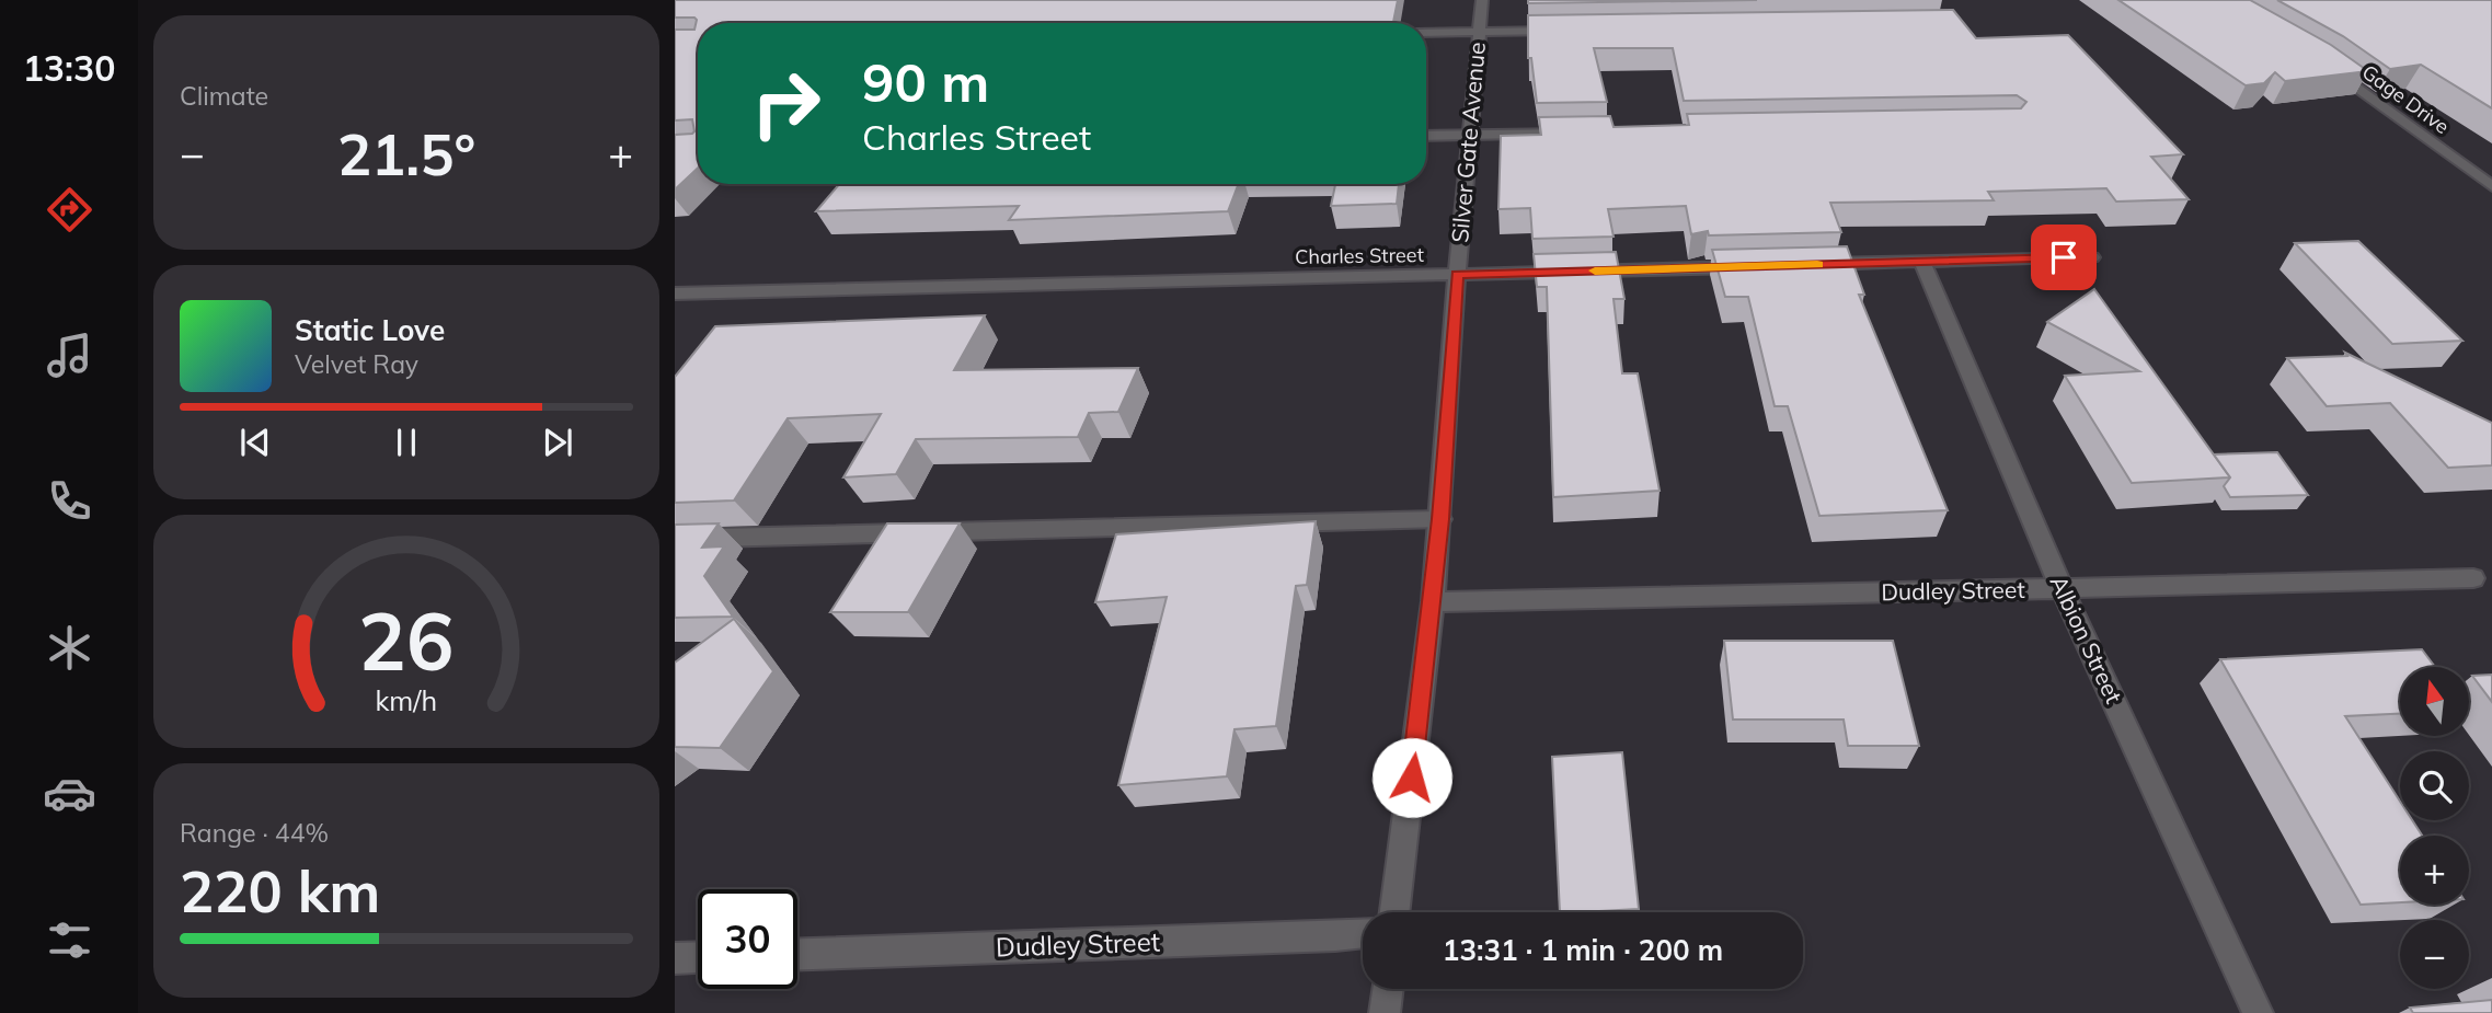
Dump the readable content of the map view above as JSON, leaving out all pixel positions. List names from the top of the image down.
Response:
{
  "streets": {
    "street": [
      "Gage Drive",
      "Silver Gate Avenue",
      "Charles Street",
      "Dudley Street",
      "Albion Street"
    ]
  },
  "crossings": [
    ["Silver Gate Avenue", "Charles Street"],
    ["Silver Gate Avenue", "Dudley Street"],
    ["Dudley Street", "Albion Street"]
  ],
  "north": "top",
  "page": {
    "tabs": "13:30",
    "tile": [
      "Climate",
      ["Range · 44%", "220 km"]
    ],
    "turn": ["90 m", "Charles Street"],
    "heat": ["−", "21.5°", "+"],
    "song": ["Static Love", "Velvet Ray"],
    "map_buttons": ["+", "−"],
    "limit": "30",
    "trip": "13:31 · 1 min · 200 m",
    "gauge": ["26", "km/h"]
  }
}
